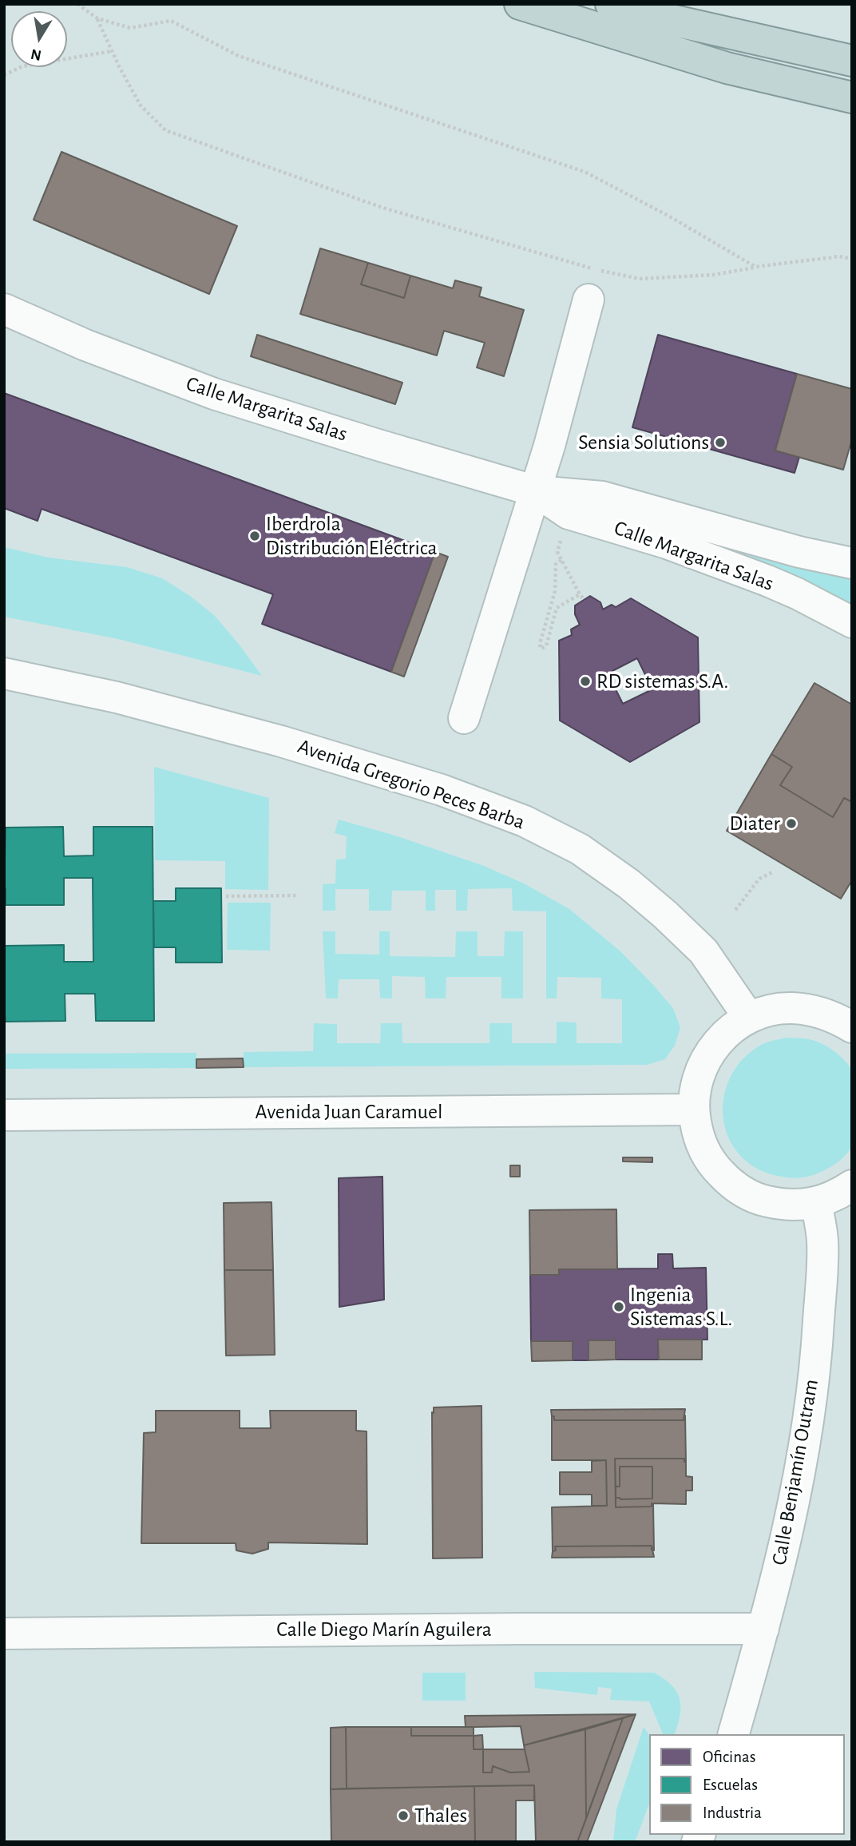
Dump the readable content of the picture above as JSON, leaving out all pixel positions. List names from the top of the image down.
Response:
{
  "streets": {
    "street": [
      "Calle Margarita Salas",
      "Avenida Gregorio Peces Barba",
      "Avenida Juan Caramuel",
      "Calle Benjamín Outram",
      "Calle Diego Marín Aguilera"
    ]
  },
  "crossings": [
    ["Calle Benjamín Outram", "Calle Diego Marín Aguilera"]
  ],
  "places": [
    "Sensia Solutions",
    "Iberdrola Distribución Eléctrica",
    "RD sistemas S.A.",
    "Diater",
    "Ingenia Sistemas S.L.",
    "Thales"
  ],
  "legend": ["Oficinas", "Escuelas", "Industria"],
  "north": "bottom"
}
